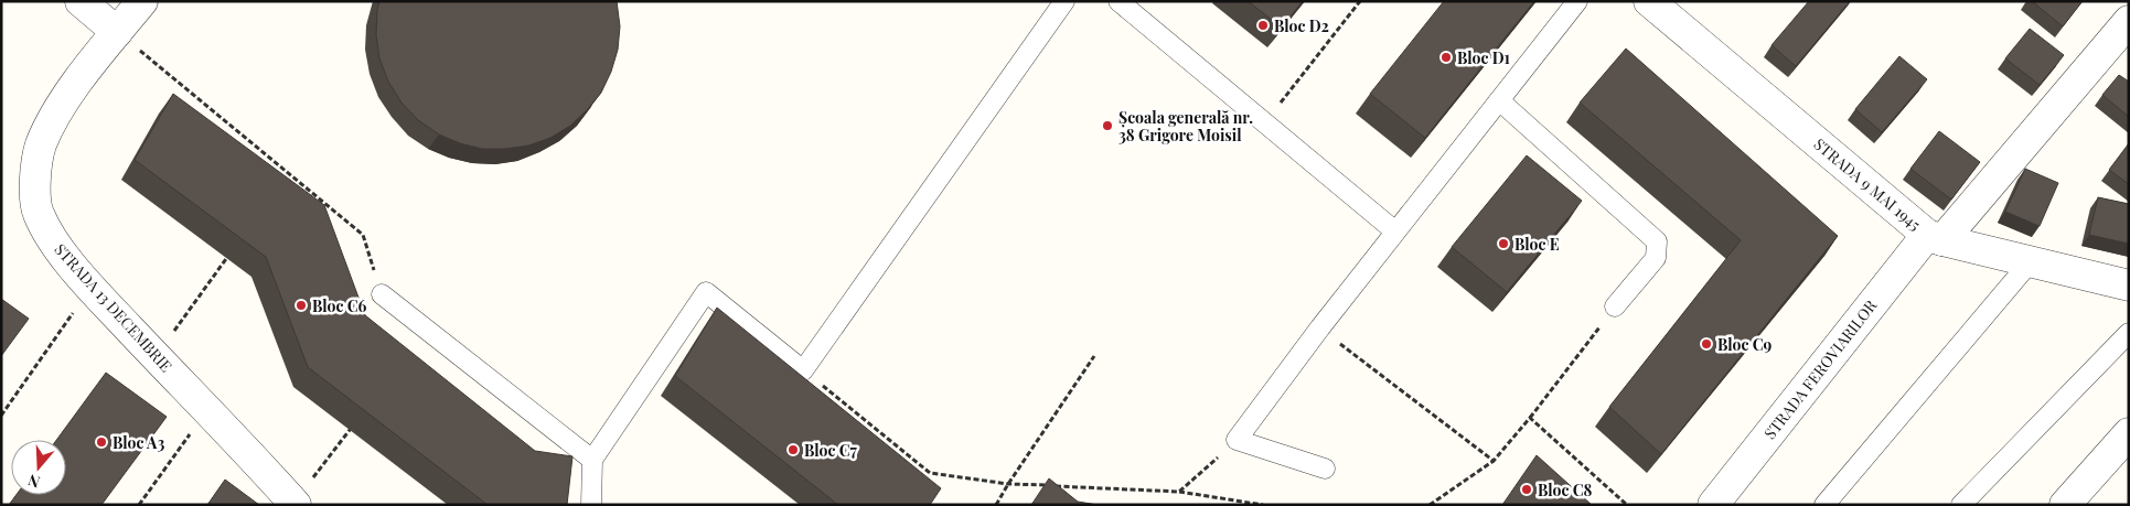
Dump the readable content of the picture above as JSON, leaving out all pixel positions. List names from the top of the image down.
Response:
{
  "streets": {
    "street": ["STRADA 9 MAI 1945", "STRADA 13 DECEMBRIE", "STRADA FEROVIARILOR"]
  },
  "crossings": [
    ["STRADA 9 MAI 1945", "STRADA FEROVIARILOR"]
  ],
  "places": [
    "Bloc D2",
    "Bloc D1",
    "Școala generală nr. 38 Grigore Moisil",
    "Bloc E",
    "Bloc C6",
    "Bloc C9",
    "Bloc A3",
    "Bloc C7",
    "Bloc C8"
  ],
  "north": "bottom"
}
